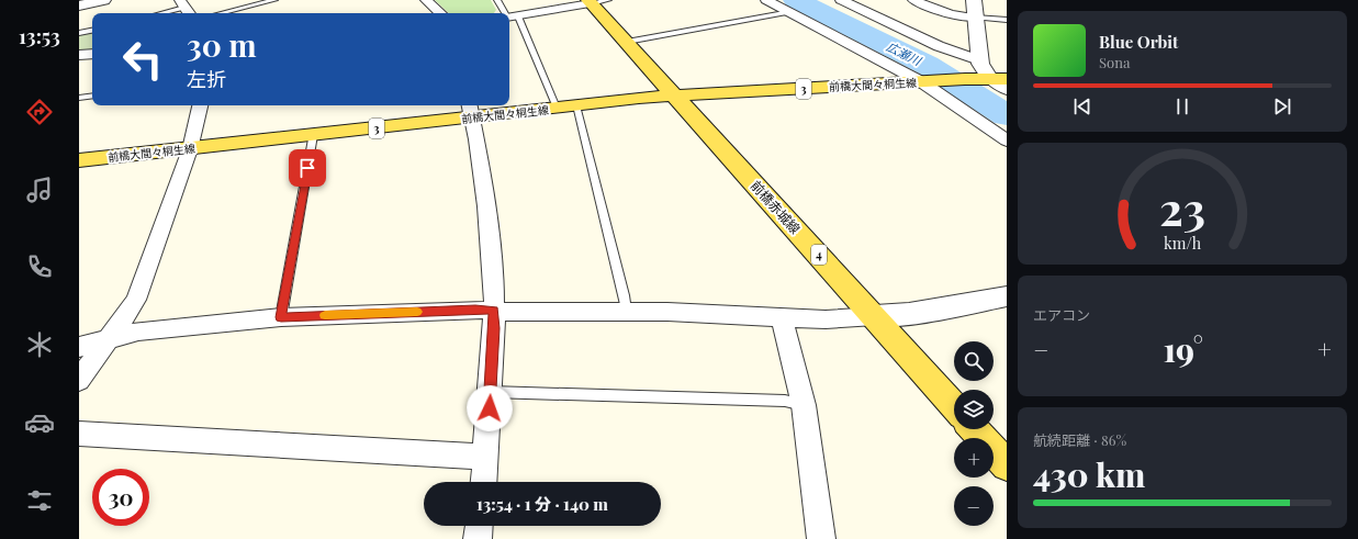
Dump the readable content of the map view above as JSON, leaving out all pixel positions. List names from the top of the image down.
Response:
{
  "streets": {
    "main road": [
      "前橋大間々桐生線",
      "3",
      "前橋赤城線",
      "4"
    ]
  },
  "crossings": [
    ["前橋大間々桐生線", "3"],
    ["前橋大間々桐生線", "前橋赤城線"]
  ],
  "water": ["広瀬川"],
  "page": {
    "tabs": "13:53",
    "turn": ["30 m", "左折"],
    "song": ["Blue Orbit", "Sona"],
    "tile": [
      "エアコン",
      ["航続距離 · 86%", "430 km"]
    ],
    "heat": ["−", "19°", "+"],
    "map_buttons": ["+", "−"],
    "limit": "30",
    "trip": "13:54 · 1 分 · 140 m",
    "gauge": ["23", "km/h"]
  }
}
